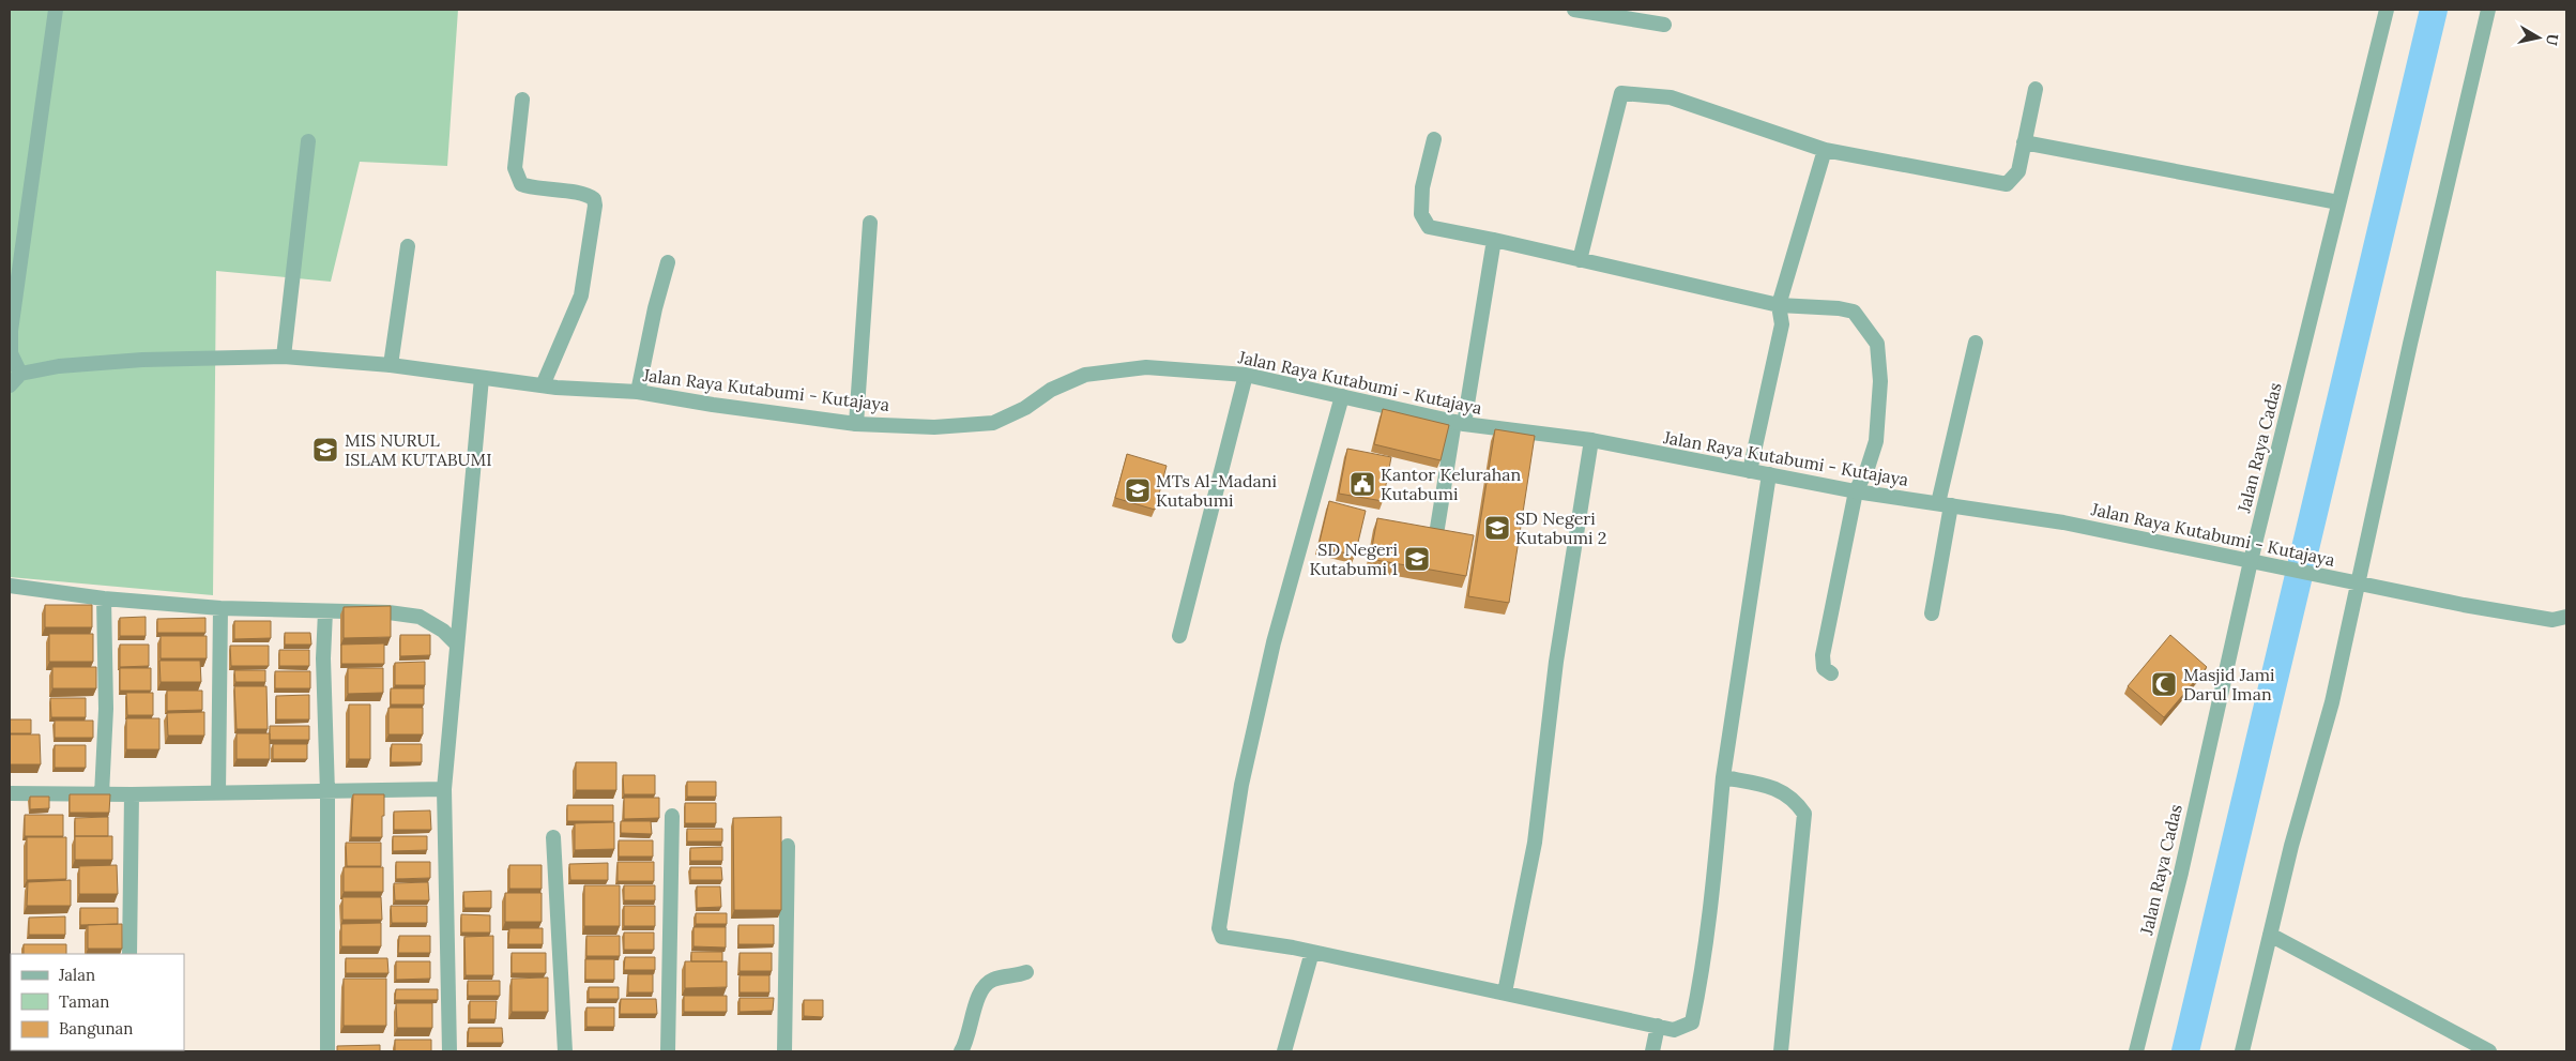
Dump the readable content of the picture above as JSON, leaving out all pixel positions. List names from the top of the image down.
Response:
{
  "streets": {
    "street": ["Jalan Raya Kutabumi - Kutajaya", "Jalan Raya Cadas"]
  },
  "crossings": [
    ["Jalan Raya Kutabumi - Kutajaya", "Jalan Raya Cadas"]
  ],
  "places": {
    "school or university": [
      "MIS NURUL ISLAM KUTABUMI",
      "MTs Al-Madani Kutabumi",
      "SD Negeri Kutabumi 2",
      "SD Negeri Kutabumi 1"
    ],
    "public building": ["Kantor Kelurahan Kutabumi"],
    "mosque": ["Masjid Jami Darul Iman"]
  },
  "legend": ["Jalan", "Taman", "Bangunan"],
  "north": "right"
}
